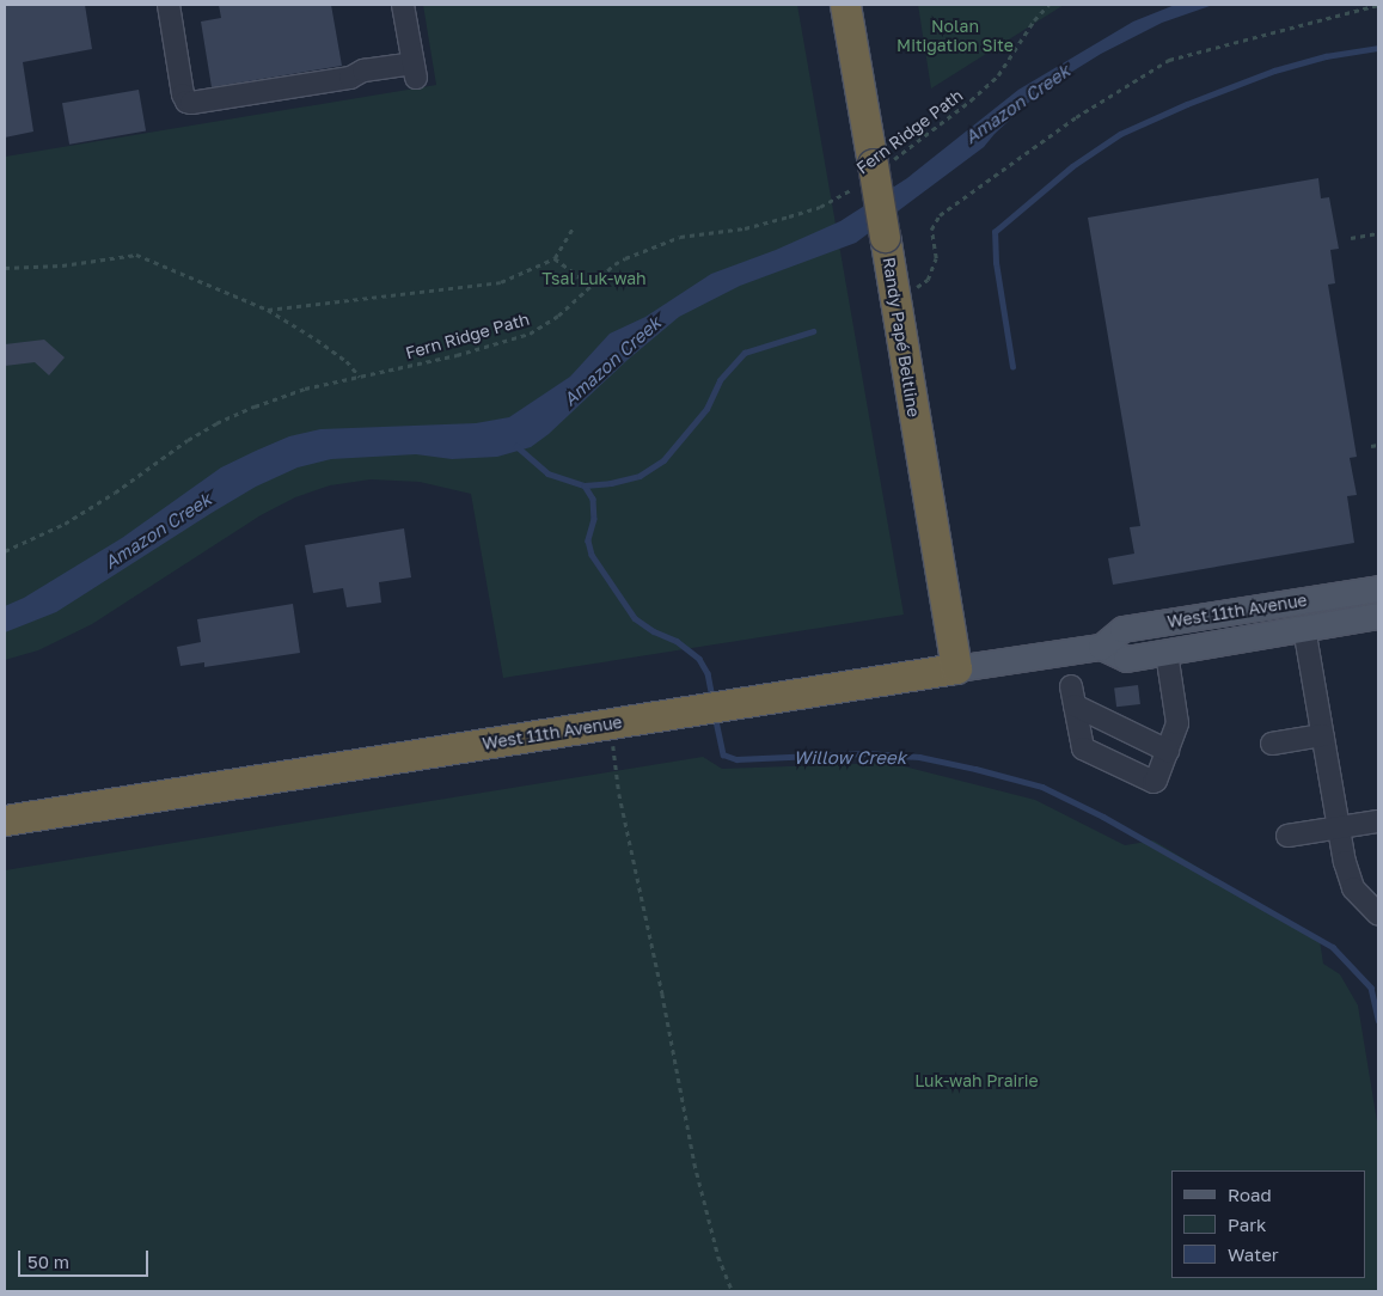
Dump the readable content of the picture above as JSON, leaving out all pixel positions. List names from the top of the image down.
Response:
{
  "streets": {
    "highway": ["Randy Papé Beltline", "West 11th Avenue"],
    "path": ["Fern Ridge Path"]
  },
  "crossings": [
    ["Fern Ridge Path", "Randy Papé Beltline"],
    ["Randy Papé Beltline", "West 11th Avenue"]
  ],
  "water": ["Amazon Creek", "Willow Creek"],
  "parks": ["Nolan Mitigation Site", "Tsal Luk-wah", "Luk-wah Prairie"],
  "legend": ["Road", "Park", "Water"],
  "scale_bar": "50 m"
}
